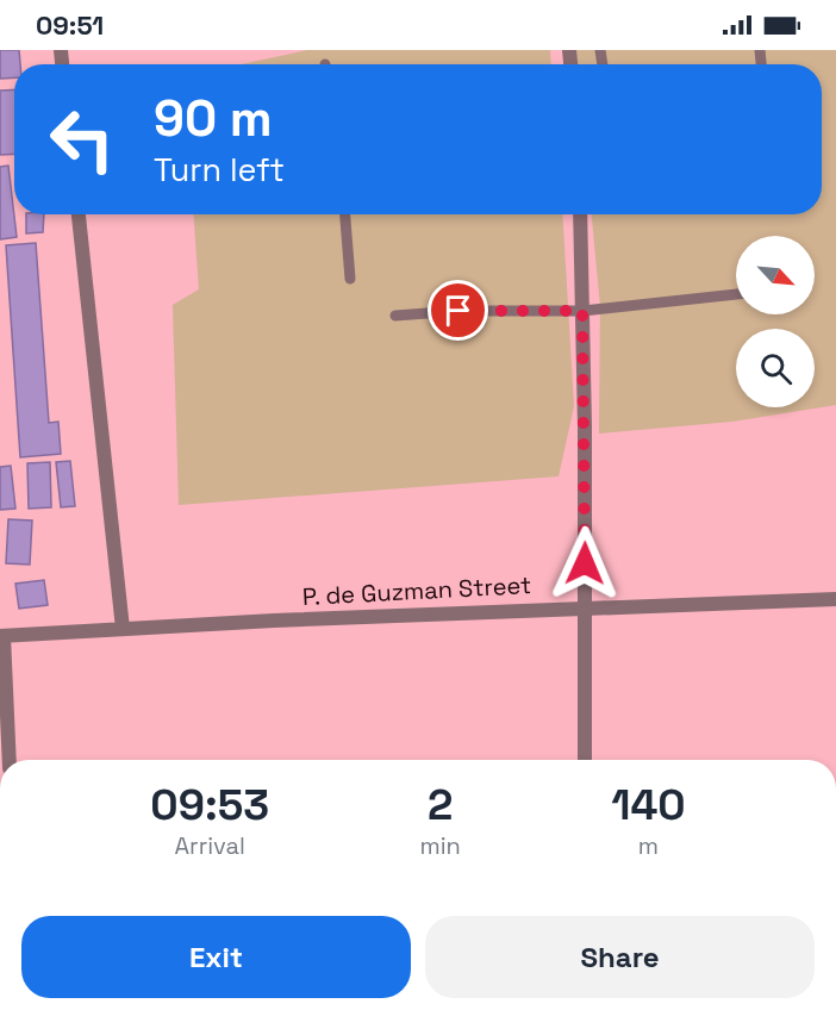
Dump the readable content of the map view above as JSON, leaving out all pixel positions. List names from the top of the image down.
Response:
{
  "streets": {
    "street": ["P. de Guzman Street"]
  },
  "north": "bottom right",
  "page": {
    "status": "09:51",
    "turn": ["90 m", "Turn left"],
    "eta": [
      "09:53",
      "Arrival",
      "2",
      "min",
      "140",
      "m"
    ],
    "buttons": ["Exit", "Share"]
  }
}
